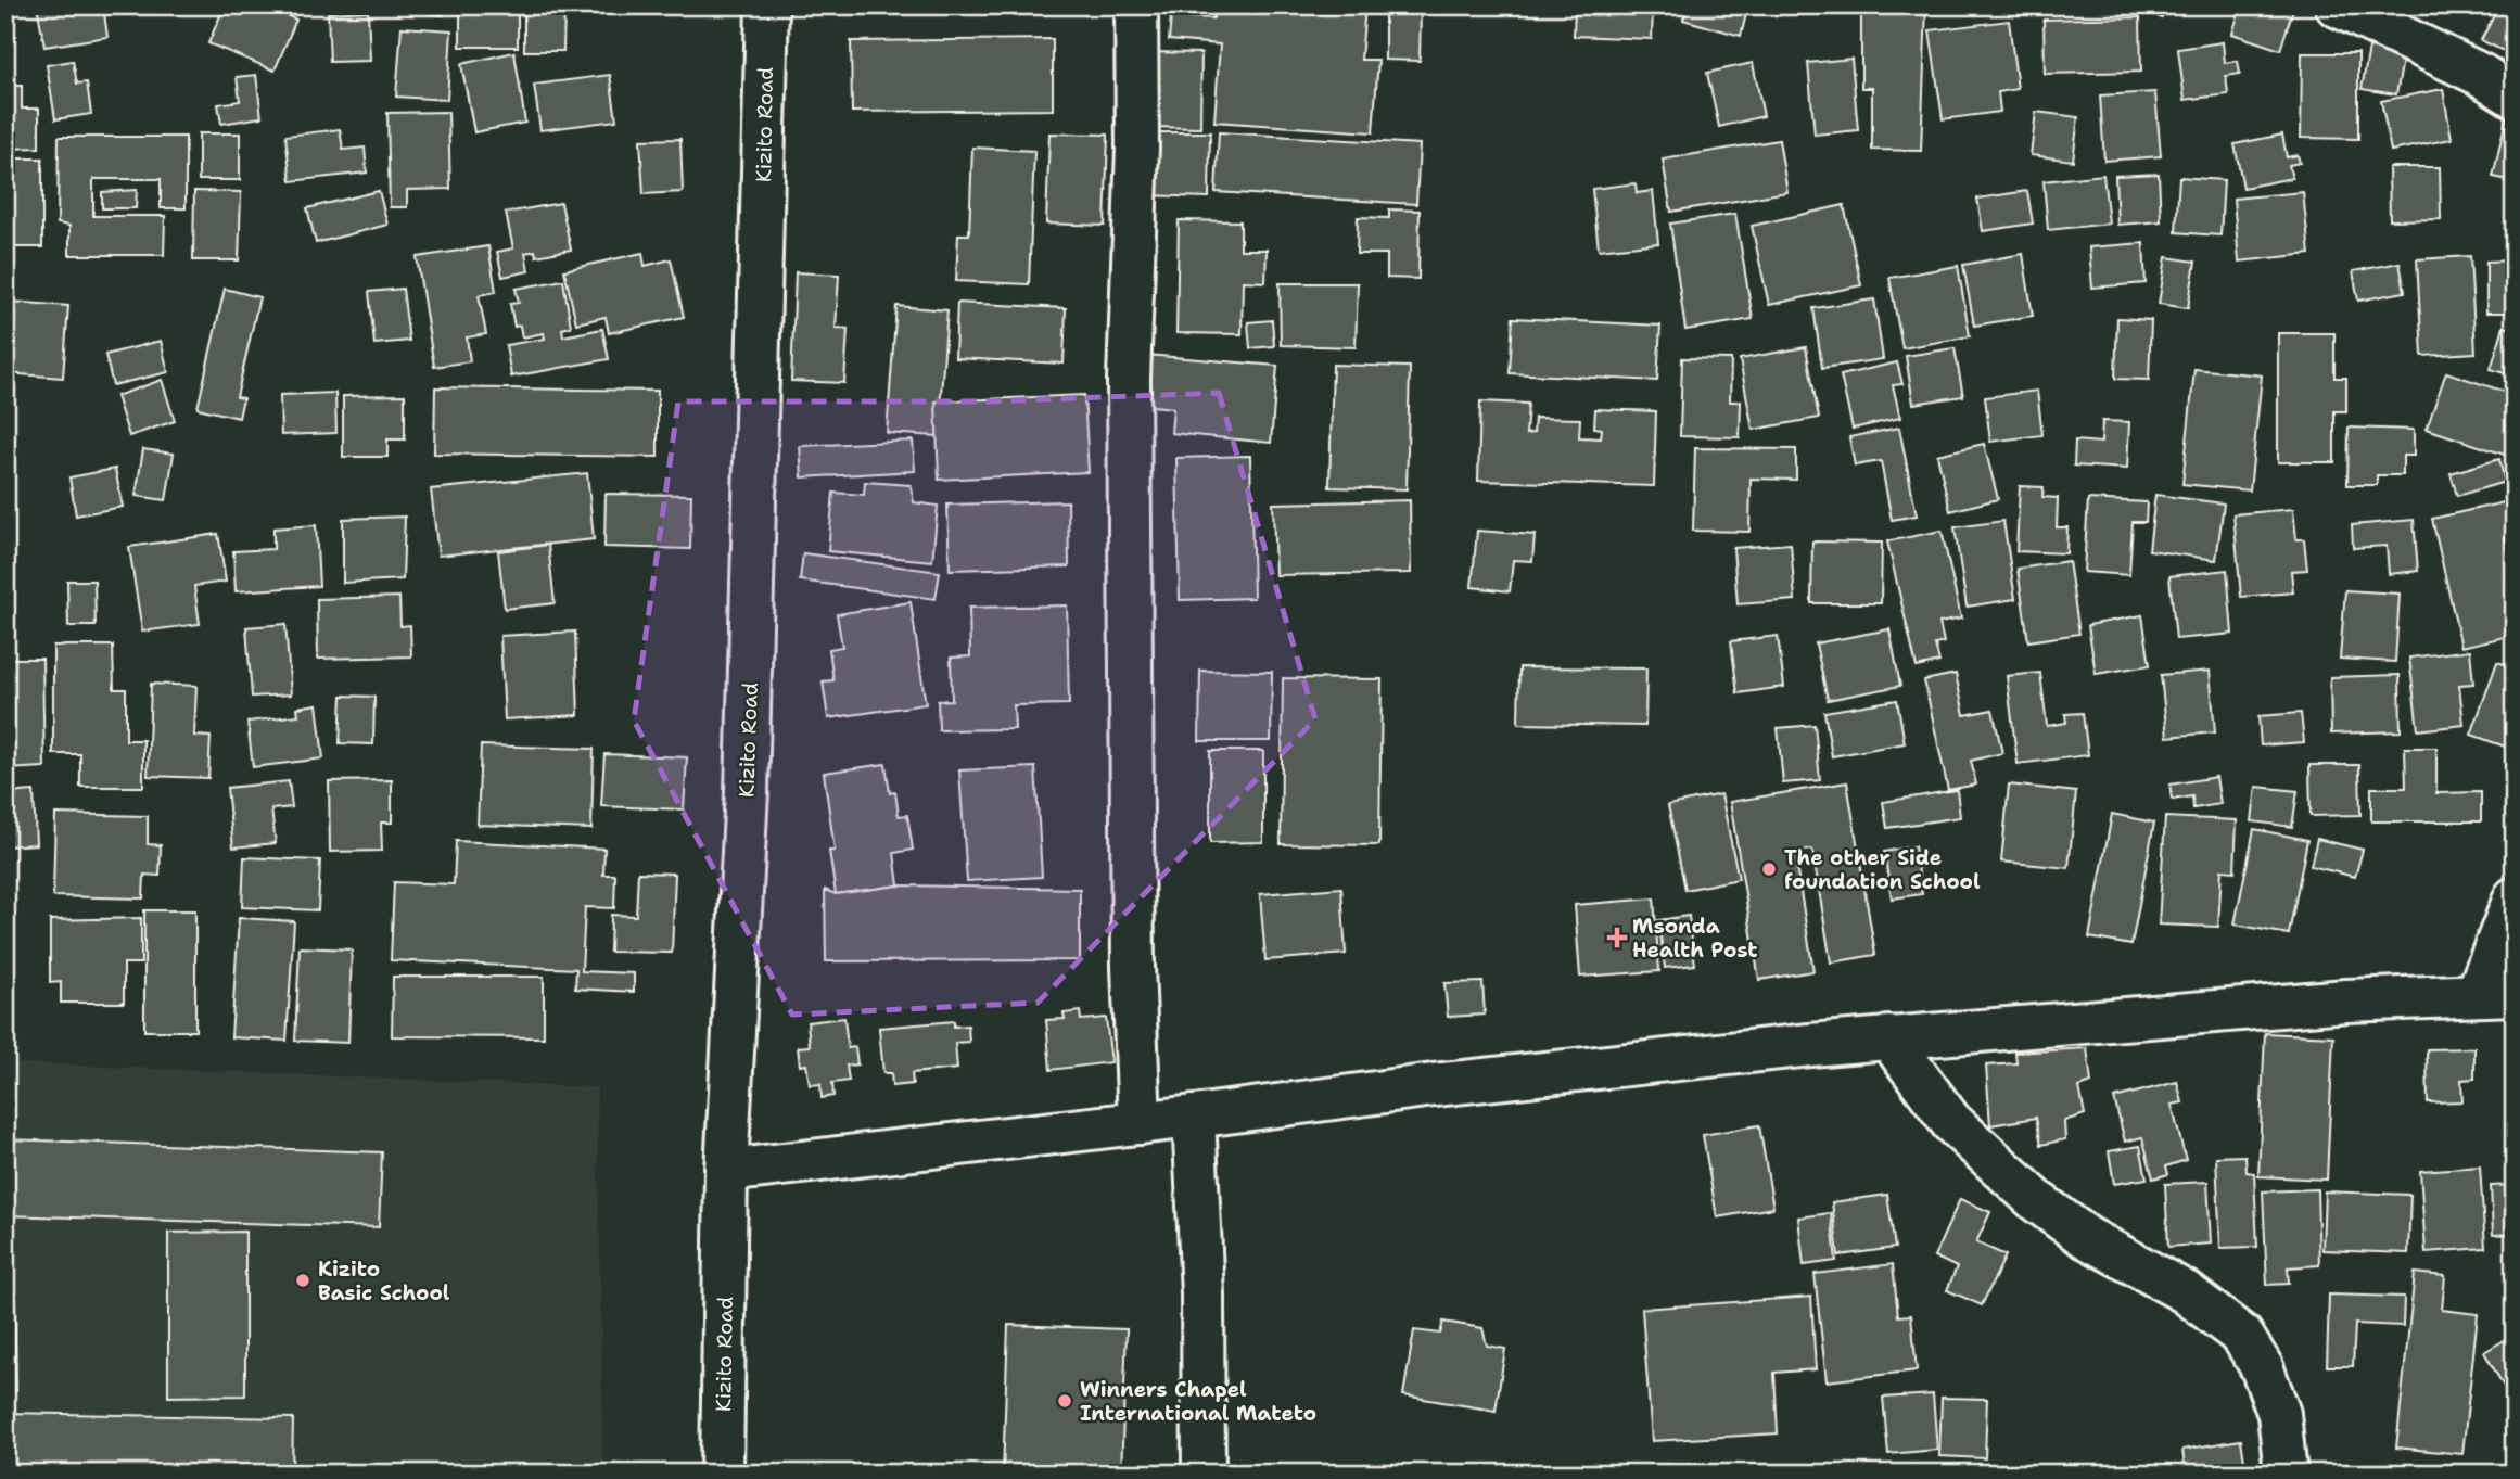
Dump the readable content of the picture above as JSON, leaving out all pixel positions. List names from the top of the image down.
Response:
{
  "streets": {
    "street": ["Kizito Road"]
  },
  "places": {
    "other": ["The other Side foundation School", "Kizito Basic School", "Winners Chapel International Mateto"],
    "health": ["Msonda Health Post"]
  }
}
